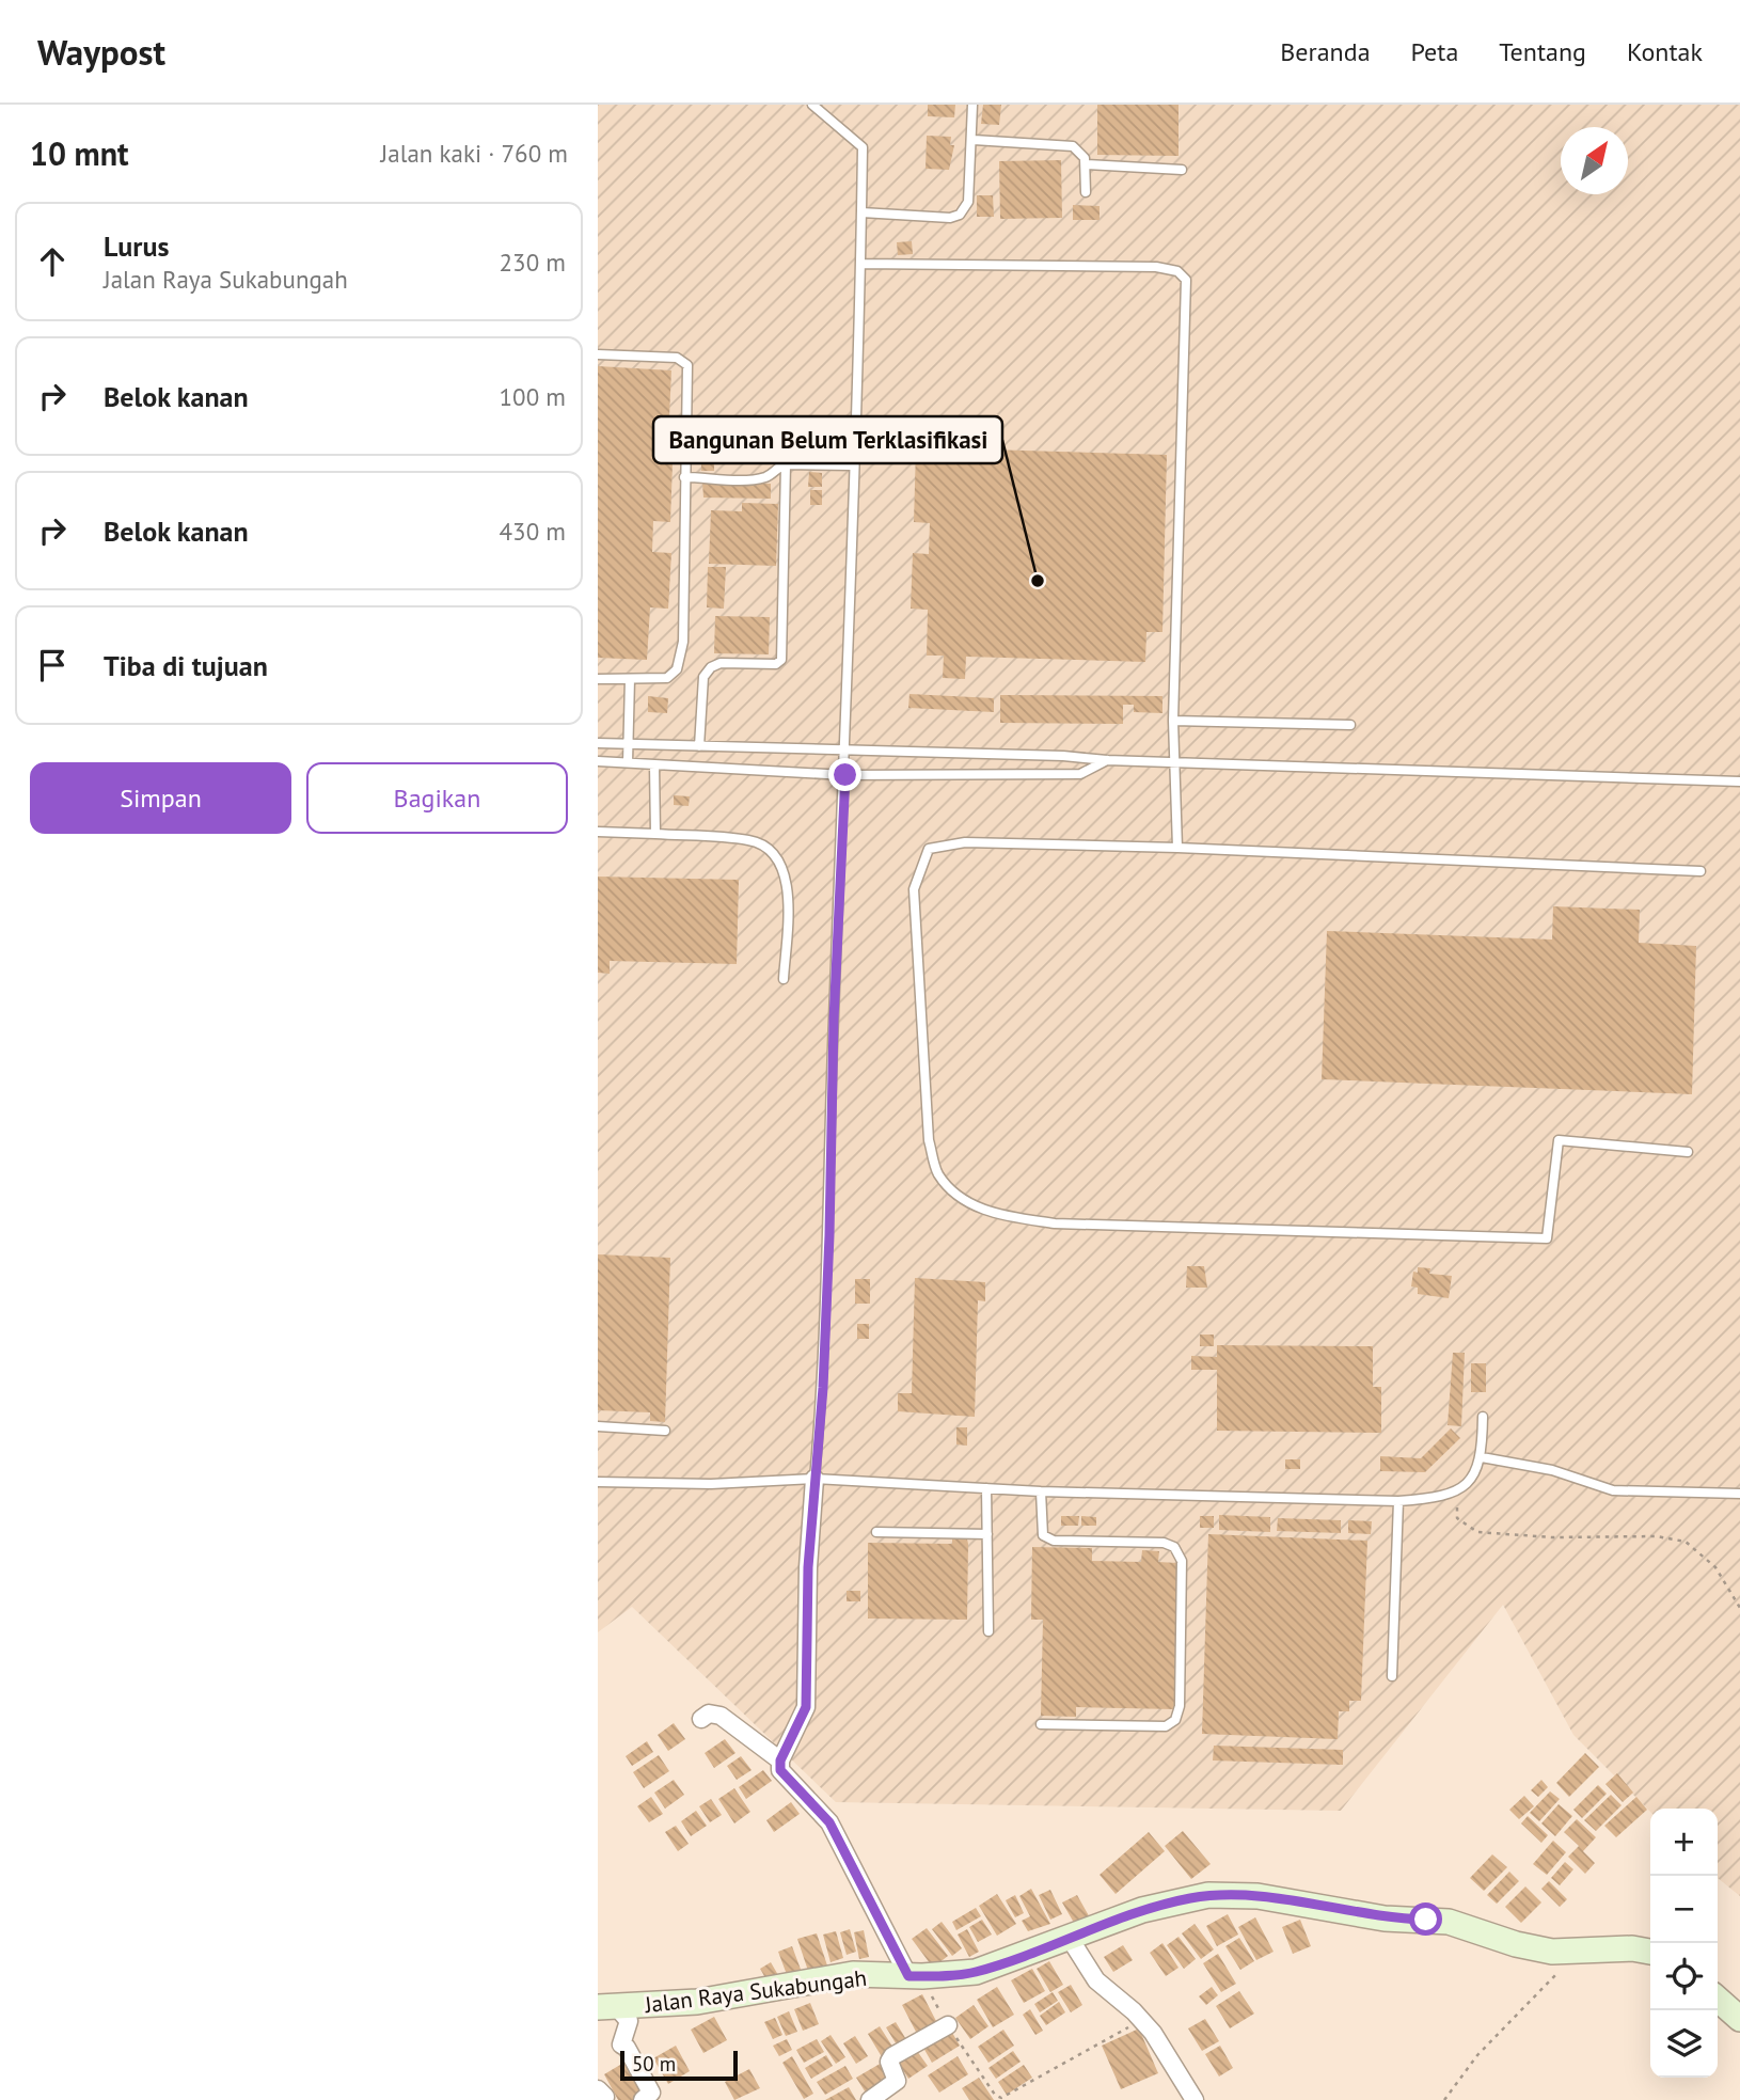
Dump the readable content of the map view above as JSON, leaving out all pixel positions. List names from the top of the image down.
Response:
{
  "streets": {
    "street": ["Jalan Raya Sukabungah"]
  },
  "places": ["Bangunan Belum Terklasifikasi"],
  "scale_bar": "50 m",
  "north": "top right",
  "page": {
    "header": "Waypost",
    "nav": [
      "Beranda",
      "Peta",
      "Tentang",
      "Kontak"
    ],
    "heading": ["10 mnt", "Jalan kaki · 760 m"],
    "list": [
      ["Lurus", "Jalan Raya Sukabungah", "230 m"],
      ["Belok kanan", "100 m"],
      ["Belok kanan", "430 m"],
      "Tiba di tujuan"
    ],
    "buttons": ["Simpan", "Bagikan"],
    "map_buttons": ["+", "−"],
    "scale": "50 m"
  }
}
